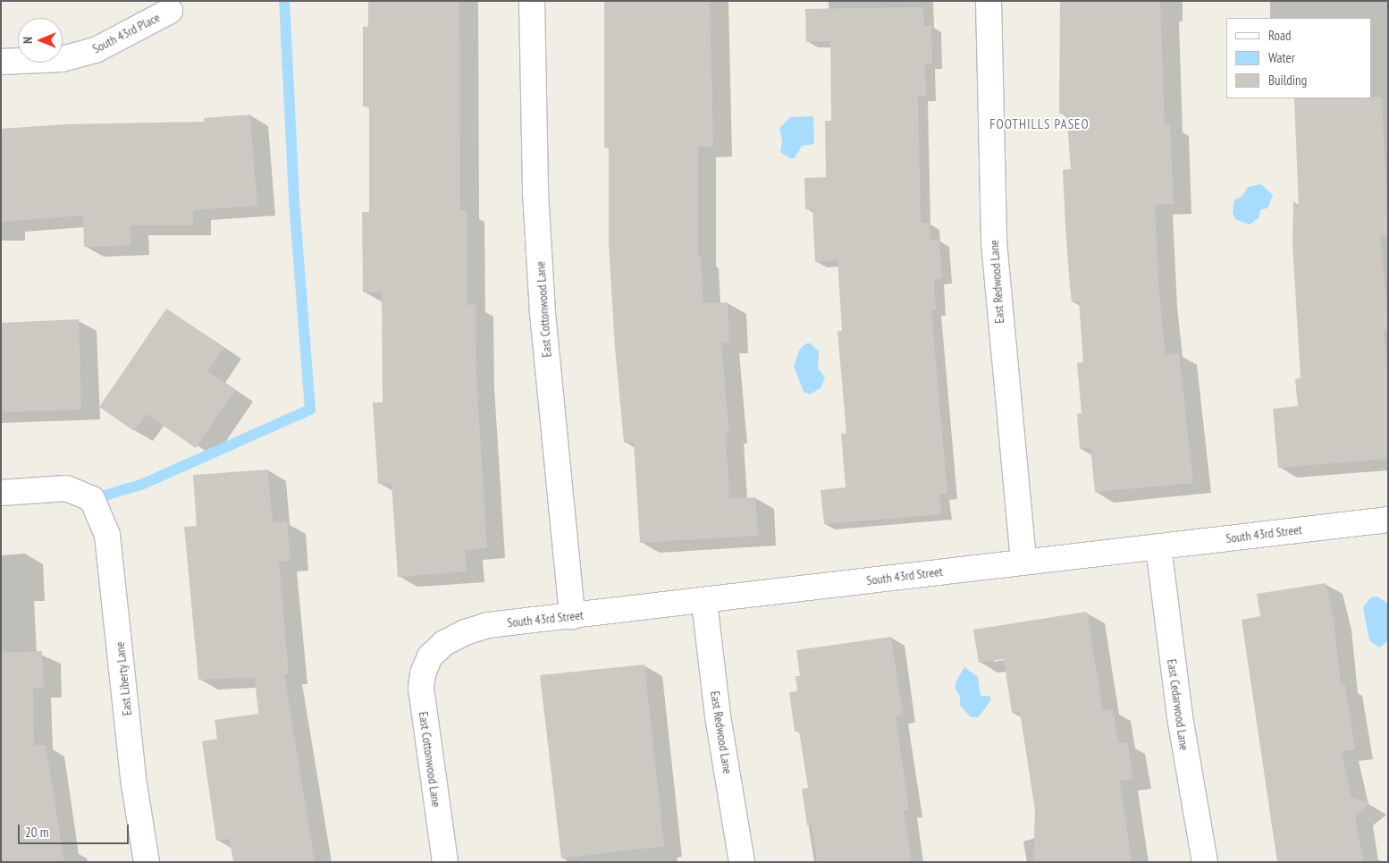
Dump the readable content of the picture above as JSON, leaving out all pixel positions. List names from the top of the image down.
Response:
{
  "streets": {
    "street": [
      "South 43rd Place",
      "East Redwood Lane",
      "East Cottonwood Lane",
      "South 43rd Street",
      "East Liberty Lane",
      "East Cedarwood Lane"
    ]
  },
  "crossings": [
    ["East Redwood Lane", "South 43rd Street"],
    ["East Cottonwood Lane", "South 43rd Street"],
    ["South 43rd Street", "East Cedarwood Lane"]
  ],
  "districts": ["FOOTHILLS PASEO"],
  "legend": ["Road", "Water", "Building"],
  "scale_bar": "20 m",
  "north": "left"
}
